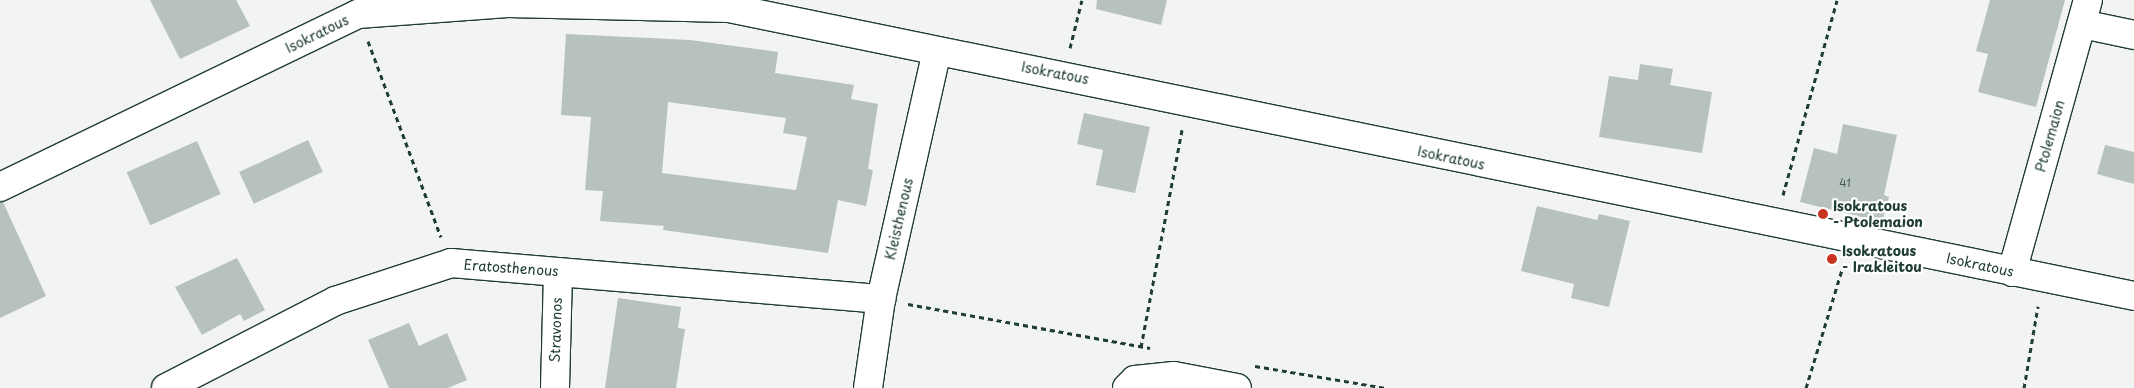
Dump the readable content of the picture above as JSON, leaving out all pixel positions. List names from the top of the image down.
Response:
{
  "streets": {
    "street": [
      "Isokratous",
      "Ptolemaion",
      "Kleisthenous",
      "Eratosthenous",
      "Stravonos"
    ]
  },
  "crossings": [
    ["Isokratous", "Ptolemaion"],
    ["Isokratous", "Kleisthenous"],
    ["Kleisthenous", "Eratosthenous"],
    ["Eratosthenous", "Stravonos"]
  ],
  "places": ["Isokratous - Ptolemaion", "Isokratous - Irakleitou"],
  "house_numbers": ["41"]
}
